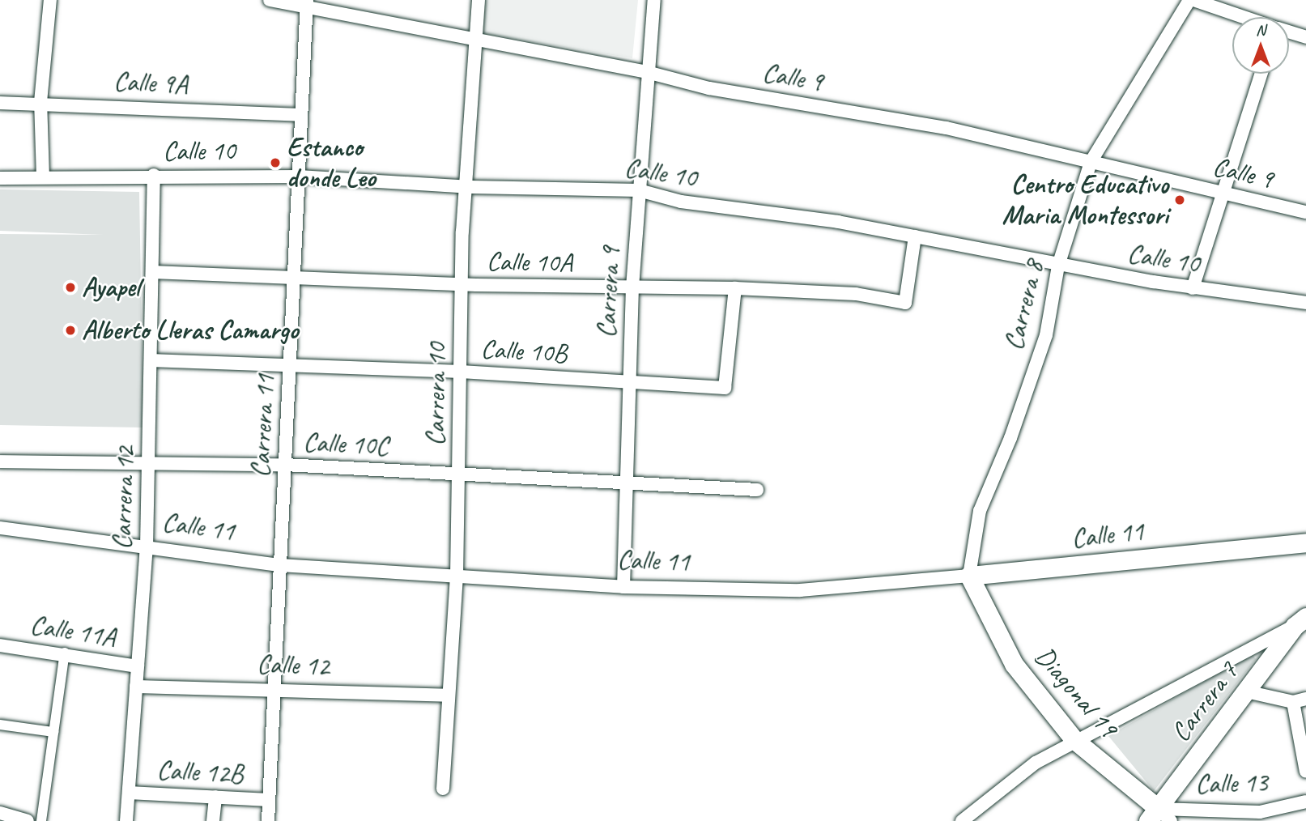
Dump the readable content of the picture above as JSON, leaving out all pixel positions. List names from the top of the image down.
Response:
{
  "streets": {
    "main road": ["Calle 11", "Diagonal 19", "Carrera 7"],
    "street": [
      "Calle 9",
      "Calle 9A",
      "Calle 10",
      "Calle 10A",
      "Carrera 9",
      "Carrera 8",
      "Calle 10B",
      "Carrera 10",
      "Carrera 11",
      "Calle 10C",
      "Carrera 12",
      "Calle 11A",
      "Calle 12",
      "Calle 12B",
      "Calle 13"
    ]
  },
  "crossings": [
    ["Calle 9", "Carrera 9"],
    ["Calle 9", "Carrera 8"],
    ["Calle 9", "Carrera 10"],
    ["Calle 9", "Carrera 11"],
    ["Calle 9A", "Carrera 11"],
    ["Calle 10", "Calle 10A"],
    ["Calle 10", "Carrera 9"],
    ["Calle 10", "Carrera 8"],
    ["Calle 10", "Carrera 10"],
    ["Calle 10", "Carrera 11"],
    ["Calle 10", "Carrera 12"],
    ["Calle 10A", "Carrera 9"],
    ["Calle 10A", "Calle 10B"],
    ["Calle 10A", "Carrera 10"],
    ["Calle 10A", "Carrera 11"],
    ["Calle 10A", "Carrera 12"],
    ["Carrera 9", "Calle 10B"],
    ["Carrera 9", "Calle 10C"],
    ["Carrera 9", "Calle 11"],
    ["Carrera 8", "Calle 11"],
    ["Carrera 8", "Diagonal 19"],
    ["Calle 10B", "Carrera 10"],
    ["Calle 10B", "Carrera 11"],
    ["Calle 10B", "Carrera 12"],
    ["Carrera 10", "Calle 10C"],
    ["Carrera 10", "Calle 11"],
    ["Carrera 10", "Calle 12"],
    ["Carrera 11", "Calle 10C"],
    ["Carrera 11", "Calle 11"],
    ["Carrera 11", "Calle 12"],
    ["Carrera 11", "Calle 12B"],
    ["Calle 10C", "Carrera 12"],
    ["Carrera 12", "Calle 11"],
    ["Carrera 12", "Calle 11A"],
    ["Carrera 12", "Calle 12"],
    ["Carrera 12", "Calle 12B"],
    ["Calle 11", "Diagonal 19"],
    ["Diagonal 19", "Carrera 7"],
    ["Diagonal 19", "Calle 13"],
    ["Carrera 7", "Calle 13"]
  ],
  "places": [
    "Estanco donde Leo",
    "Centro Educativo Maria Montessori",
    "Ayapel",
    "Alberto Lleras Camargo"
  ],
  "north": "top"
}
